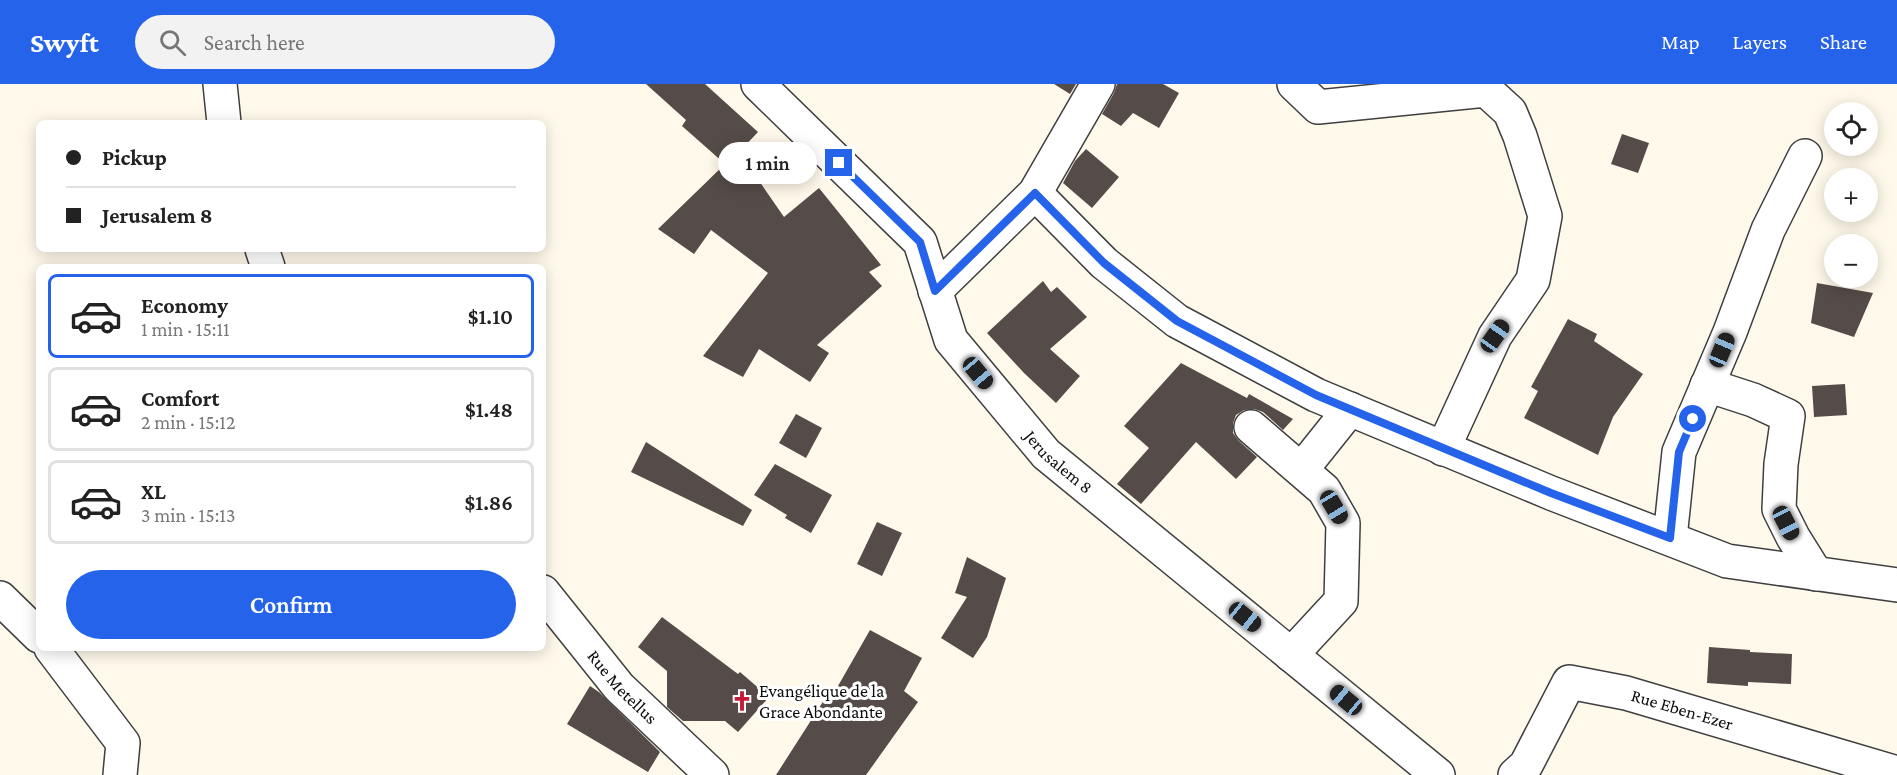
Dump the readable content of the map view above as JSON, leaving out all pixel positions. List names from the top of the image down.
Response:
{
  "streets": {
    "street": ["Jerusalem 8", "Rue Metellus", "Rue Eben-Ezer"]
  },
  "places": {
    "church": ["Evangélique de la Grace Abondante"]
  },
  "page": {
    "header": "Swyft",
    "search": "Search here",
    "nav": ["Map", "Layers", "Share"],
    "map_buttons": ["+", "−"],
    "banner": ["Pickup", "Jerusalem 8"],
    "bubble": "1 min",
    "list": [
      {
        "name": "Economy",
        "note": "1 min · 15:11",
        "value": "$1.10"
      },
      {
        "name": "Comfort",
        "note": "2 min · 15:12",
        "value": "$1.48"
      },
      {
        "name": "XL",
        "note": "3 min · 15:13",
        "value": "$1.86"
      }
    ],
    "buttons": "Confirm"
  }
}
